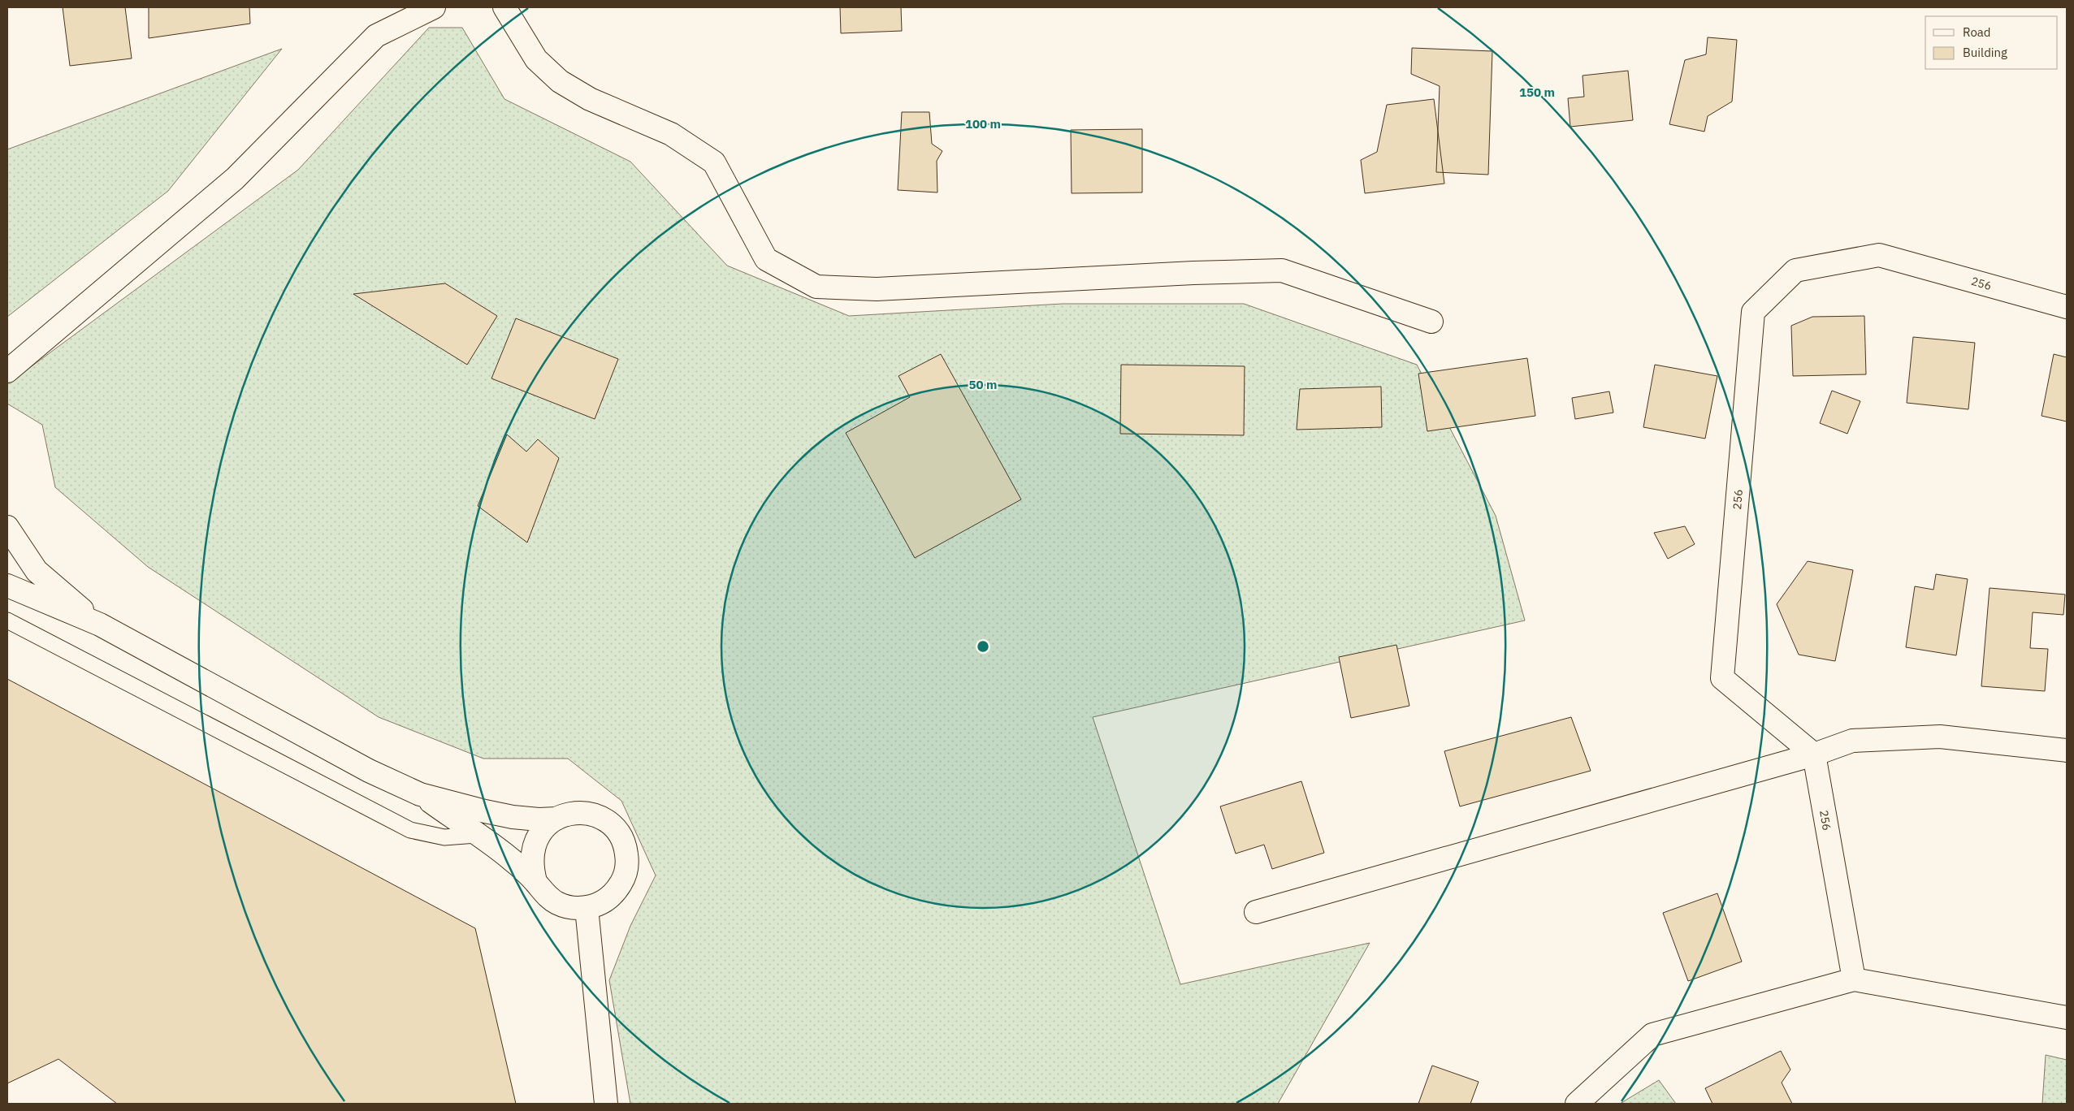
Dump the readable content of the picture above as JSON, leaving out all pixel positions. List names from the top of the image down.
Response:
{
  "streets": {
    "street": ["256"]
  },
  "legend": ["Road", "Building"],
  "rings": ["150 m", "100 m", "50 m"]
}
